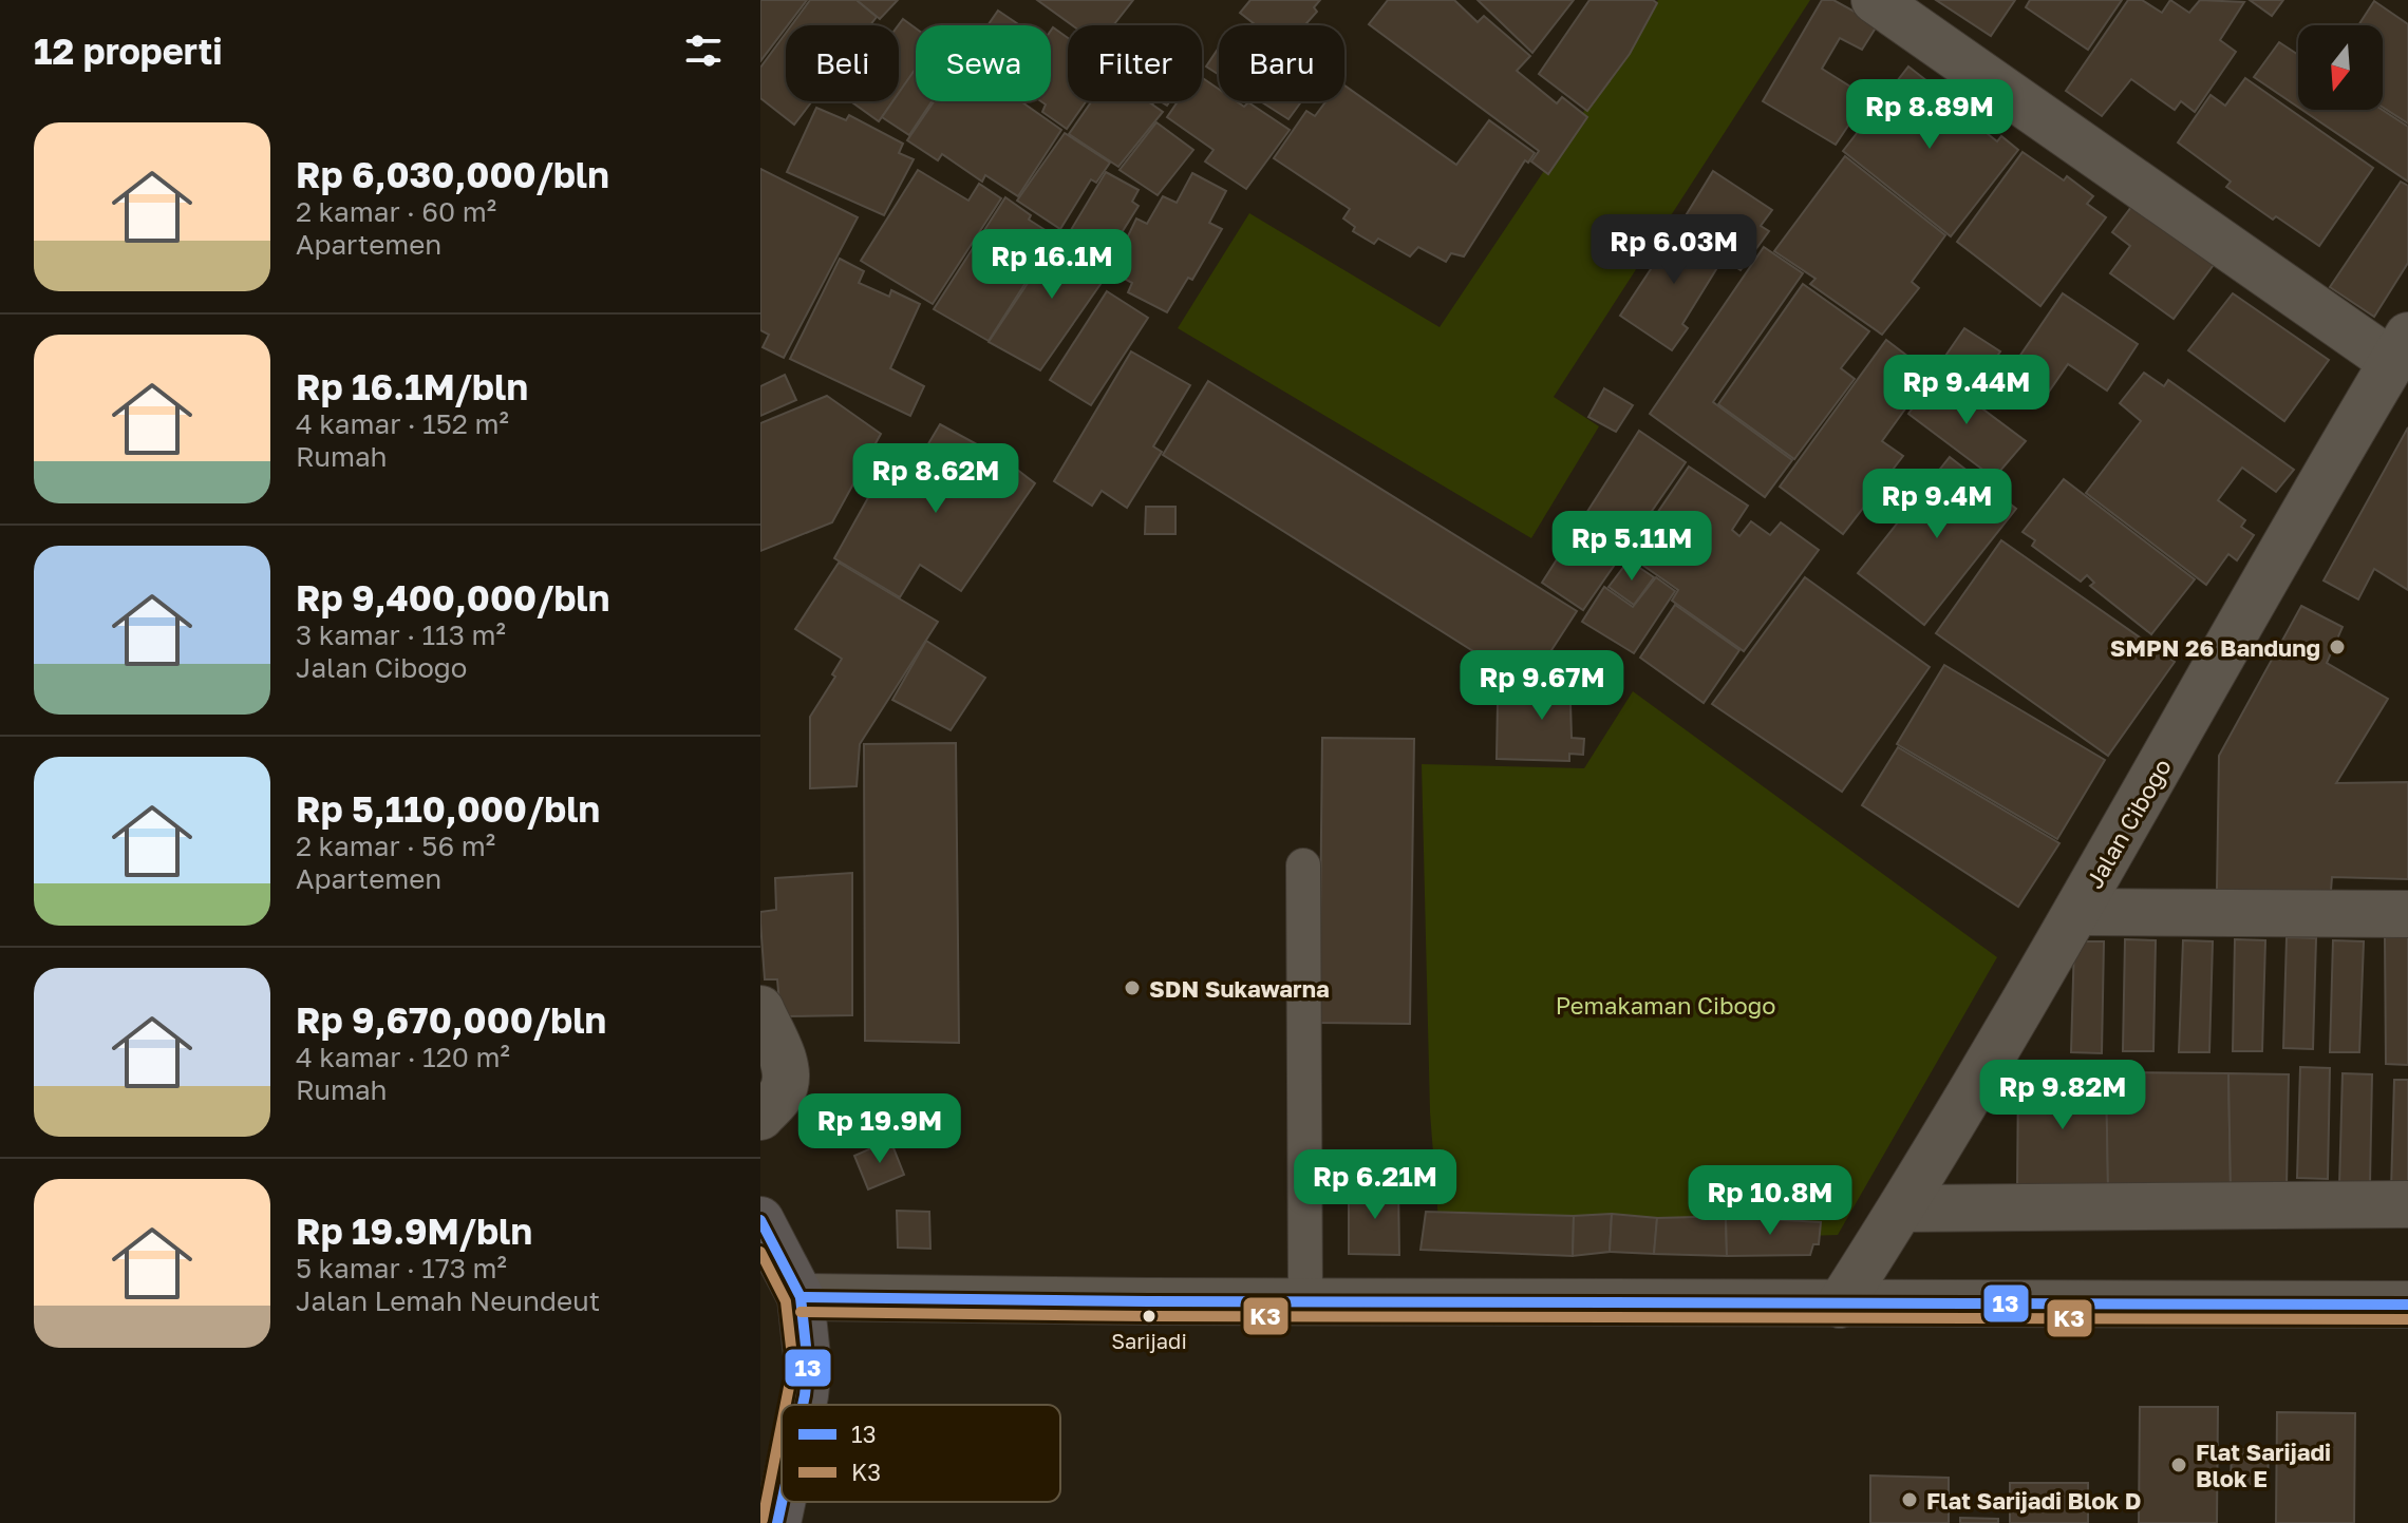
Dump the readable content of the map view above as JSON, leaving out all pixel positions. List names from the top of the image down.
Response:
{
  "streets": {
    "street": ["Jalan Cibogo"]
  },
  "parks": ["Pemakaman Cibogo"],
  "places": [
    "SMPN 26 Bandung",
    "SDN Sukawarna",
    "Sarijadi",
    "Flat Sarijadi Blok E",
    "Flat Sarijadi Blok D"
  ],
  "lines": ["transit line 13", "transit line K3"],
  "legend": ["13", "K3"],
  "north": "bottom",
  "page": {
    "heading": "12 properti",
    "chip": [
      "Beli",
      "Sewa",
      "Filter",
      "Baru"
    ],
    "price": [
      "Rp 8.89M",
      "Rp 6.03M",
      "Rp 16.1M",
      "Rp 9.44M",
      "Rp 8.62M",
      "Rp 9.4M",
      "Rp 5.11M",
      "Rp 9.67M",
      "Rp 9.82M",
      "Rp 19.9M",
      "Rp 6.21M",
      "Rp 10.8M"
    ],
    "list": [
      {
        "name": "Rp 6,030,000/bln",
        "note": "2 kamar · 60 m² · Apartemen"
      },
      {
        "name": "Rp 16.1M/bln",
        "note": "4 kamar · 152 m² · Rumah"
      },
      {
        "name": "Rp 9,400,000/bln",
        "note": "3 kamar · 113 m² · Jalan Cibogo"
      },
      {
        "name": "Rp 5,110,000/bln",
        "note": "2 kamar · 56 m² · Apartemen"
      },
      {
        "name": "Rp 9,670,000/bln",
        "note": "4 kamar · 120 m² · Rumah"
      },
      {
        "name": "Rp 19.9M/bln",
        "note": "5 kamar · 173 m² · Jalan Lemah Neundeut"
      }
    ]
  }
}
